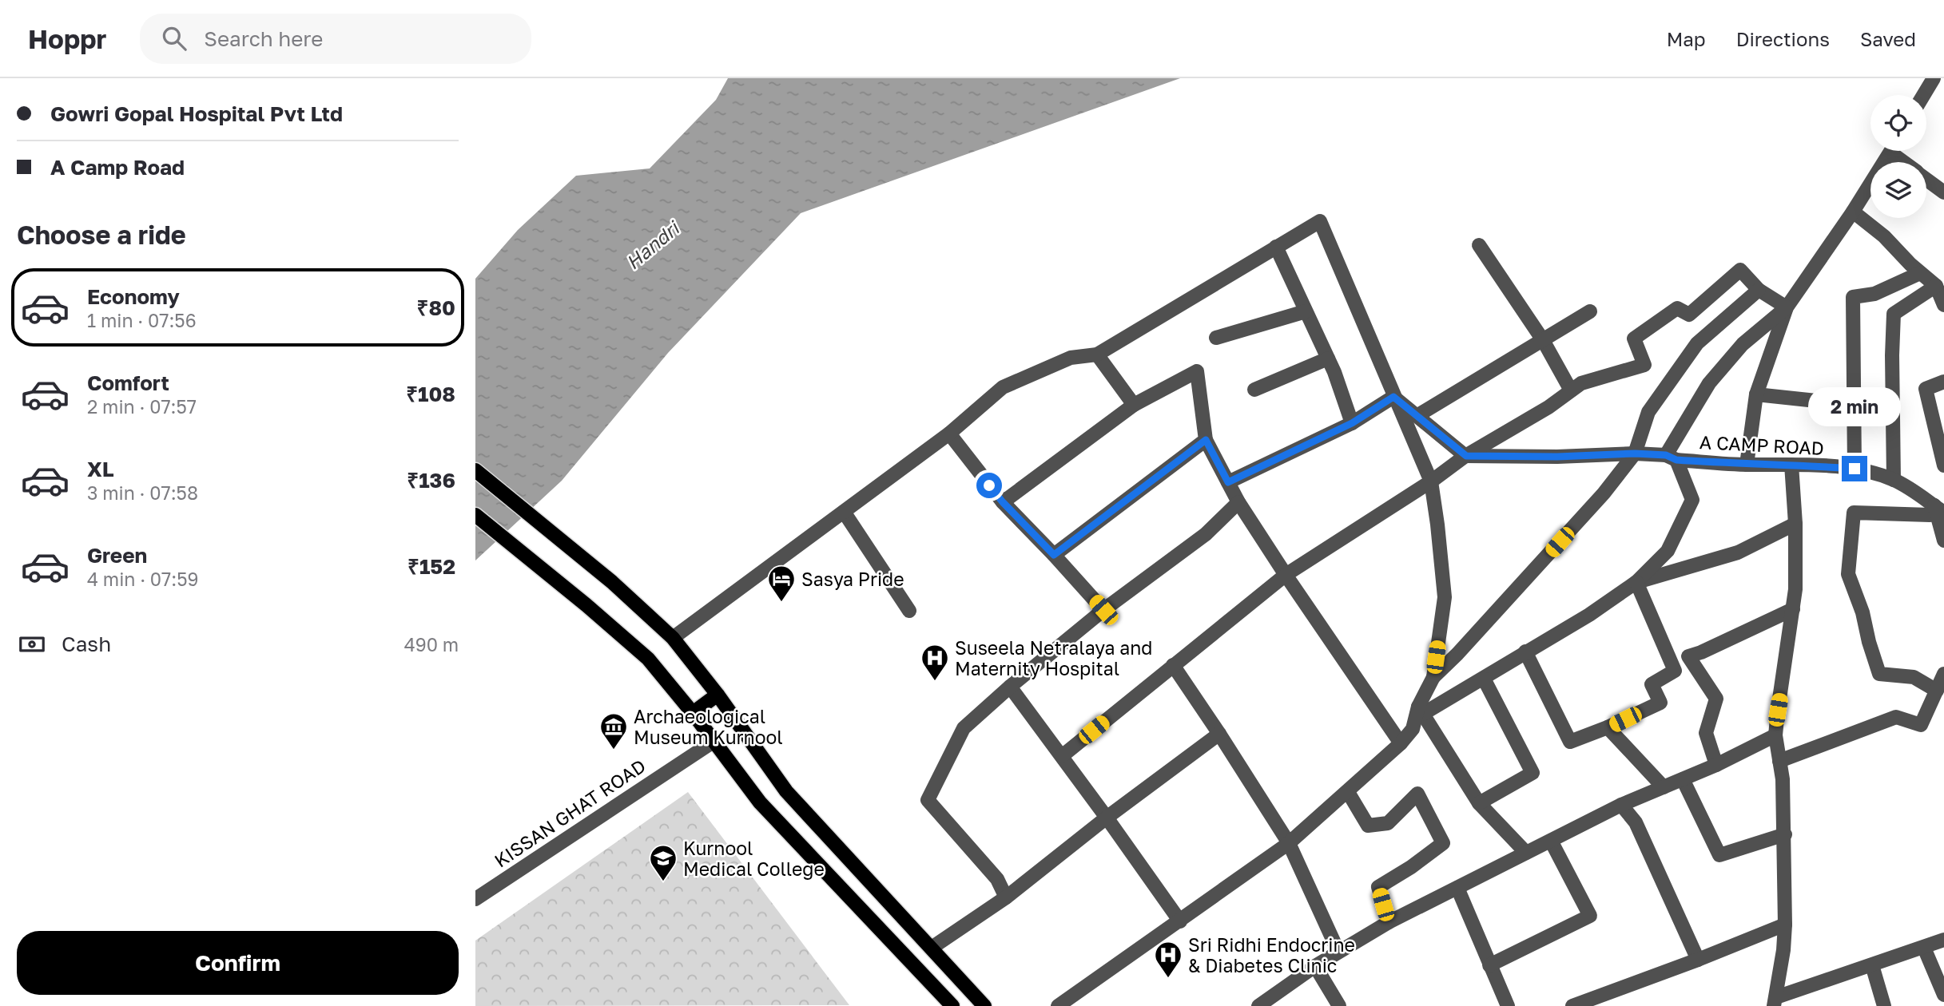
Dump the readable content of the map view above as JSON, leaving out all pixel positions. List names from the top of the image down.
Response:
{
  "streets": {
    "street": ["A CAMP ROAD", "KISSAN GHAT ROAD"]
  },
  "water": ["Handri"],
  "places": {
    "hotel": ["Sasya Pride"],
    "hospital": ["Suseela Netralaya and Maternity Hospital", "Sri Ridhi Endocrine & Diabetes Clinic"],
    "museum": ["Archaeological Museum Kurnool"],
    "school or university": ["Kurnool Medical College"]
  },
  "page": {
    "header": "Hoppr",
    "search": "Search here",
    "nav": ["Map", "Directions", "Saved"],
    "banner": ["Gowri Gopal Hospital Pvt Ltd", "A Camp Road"],
    "heading": "Choose a ride",
    "list": [
      {
        "name": "Economy",
        "note": "1 min · 07:56",
        "value": "₹80"
      },
      {
        "name": "Comfort",
        "note": "2 min · 07:57",
        "value": "₹108"
      },
      {
        "name": "XL",
        "note": "3 min · 07:58",
        "value": "₹136"
      },
      {
        "name": "Green",
        "note": "4 min · 07:59",
        "value": "₹152"
      }
    ],
    "bubble": "2 min",
    "pay": ["Cash", "490 m"],
    "buttons": "Confirm"
  }
}
